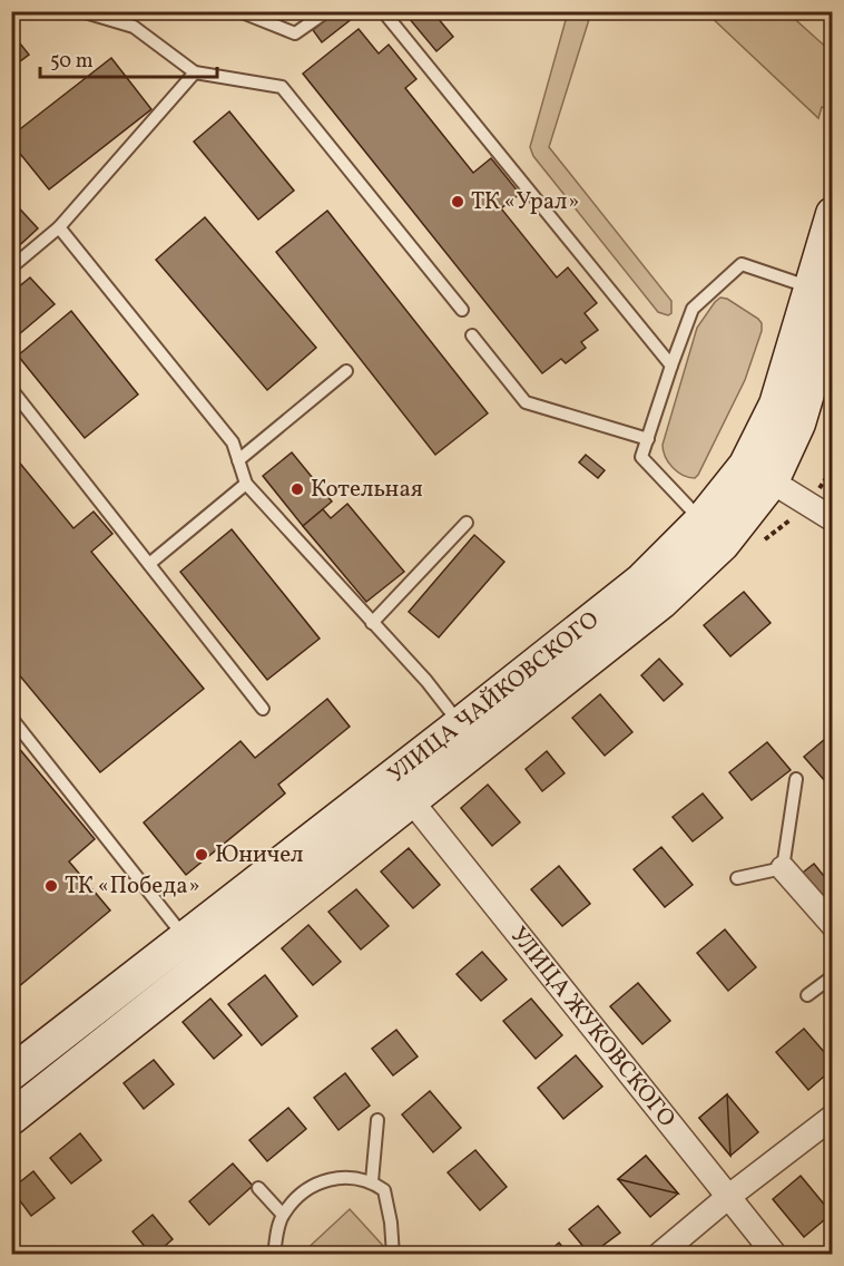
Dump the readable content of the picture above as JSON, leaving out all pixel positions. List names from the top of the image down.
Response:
{
  "streets": {
    "main road": ["УЛИЦА ЧАЙКОВСКОГО"],
    "street": ["УЛИЦА ЖУКОВСКОГО"]
  },
  "crossings": [
    ["УЛИЦА ЧАЙКОВСКОГО", "УЛИЦА ЖУКОВСКОГО"]
  ],
  "places": [
    "ТК «Урал»",
    "Котельная",
    "Юничел",
    "ТК «Победа»"
  ],
  "scale_bar": "50 m"
}
